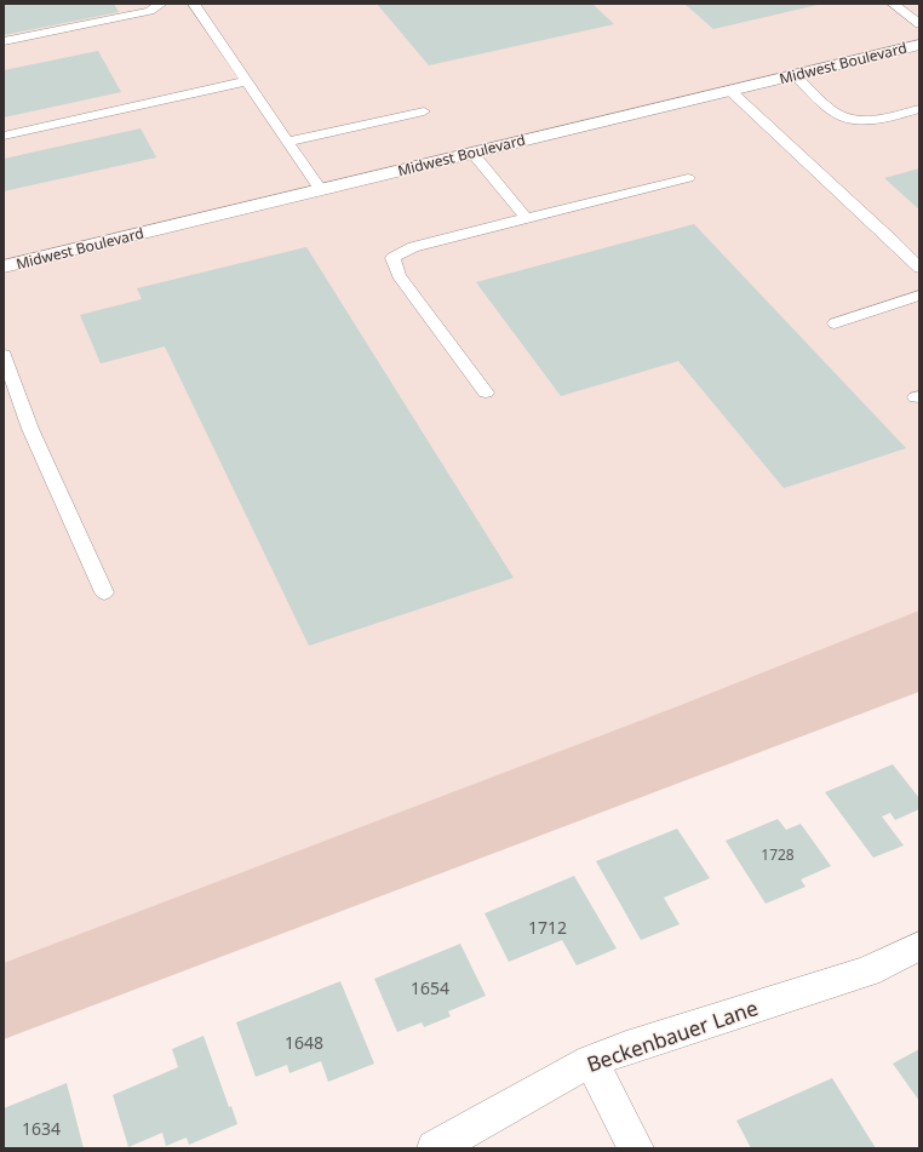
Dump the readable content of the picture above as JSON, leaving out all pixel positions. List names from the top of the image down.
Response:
{
  "streets": {
    "street": ["Midwest Boulevard", "Beckenbauer Lane"]
  },
  "house_numbers": [
    "1728",
    "1712",
    "1654",
    "1648",
    "1634"
  ]
}
